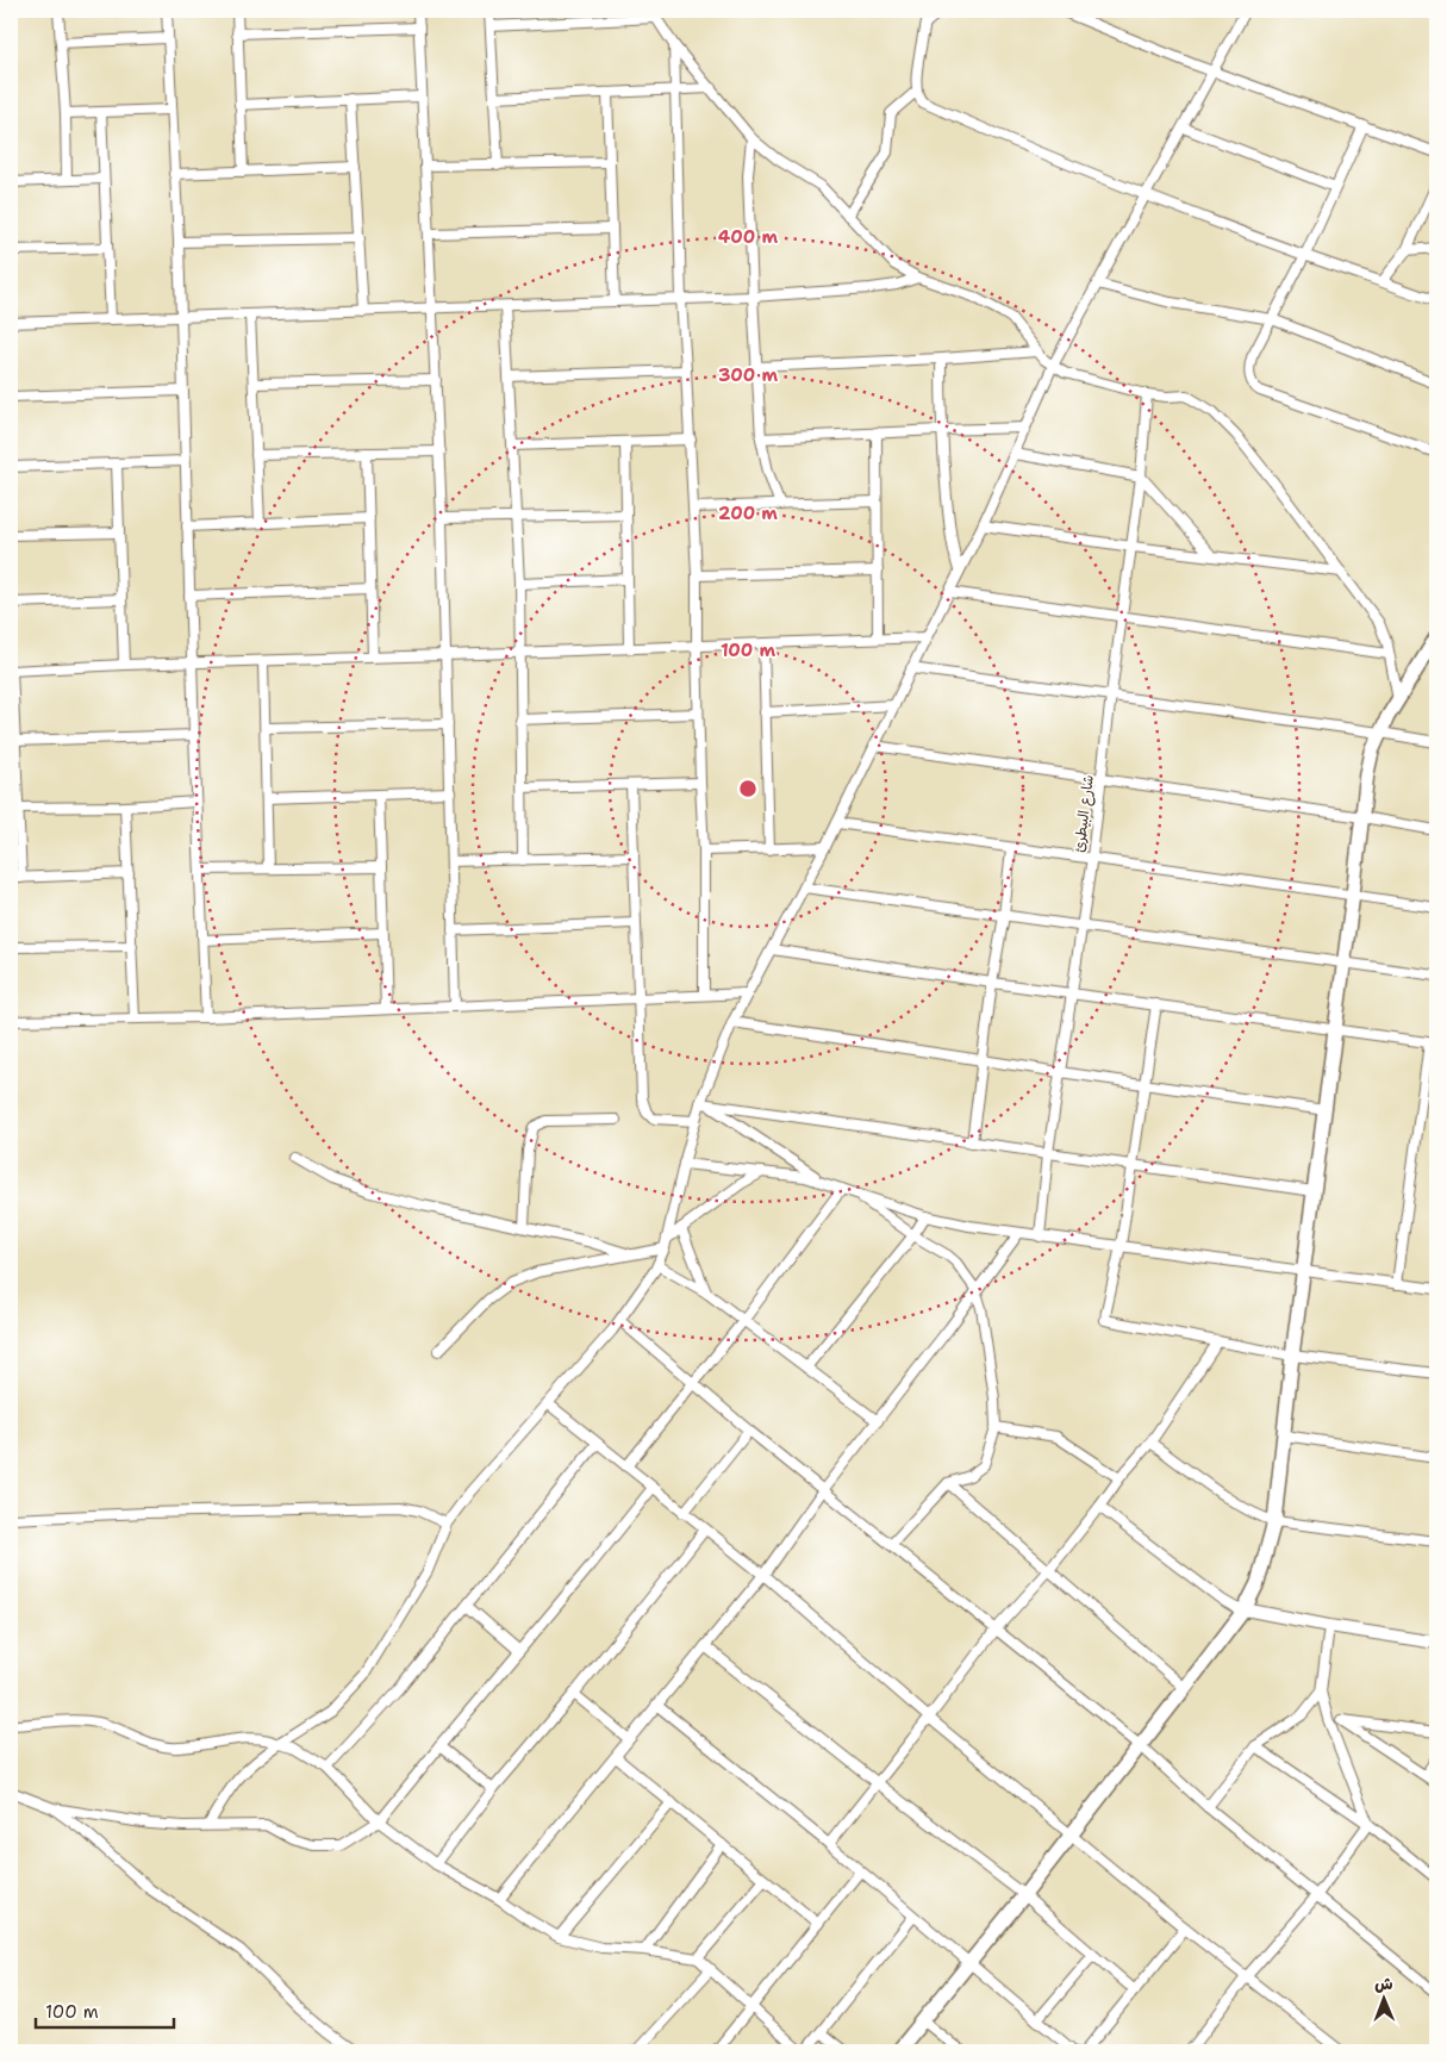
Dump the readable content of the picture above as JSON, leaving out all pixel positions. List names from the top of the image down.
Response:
{
  "streets": {
    "street": ["شارع البيطرئ"]
  },
  "scale_bar": "100 m",
  "north": "top",
  "rings": [
    "400 m",
    "300 m",
    "200 m",
    "100 m"
  ]
}
